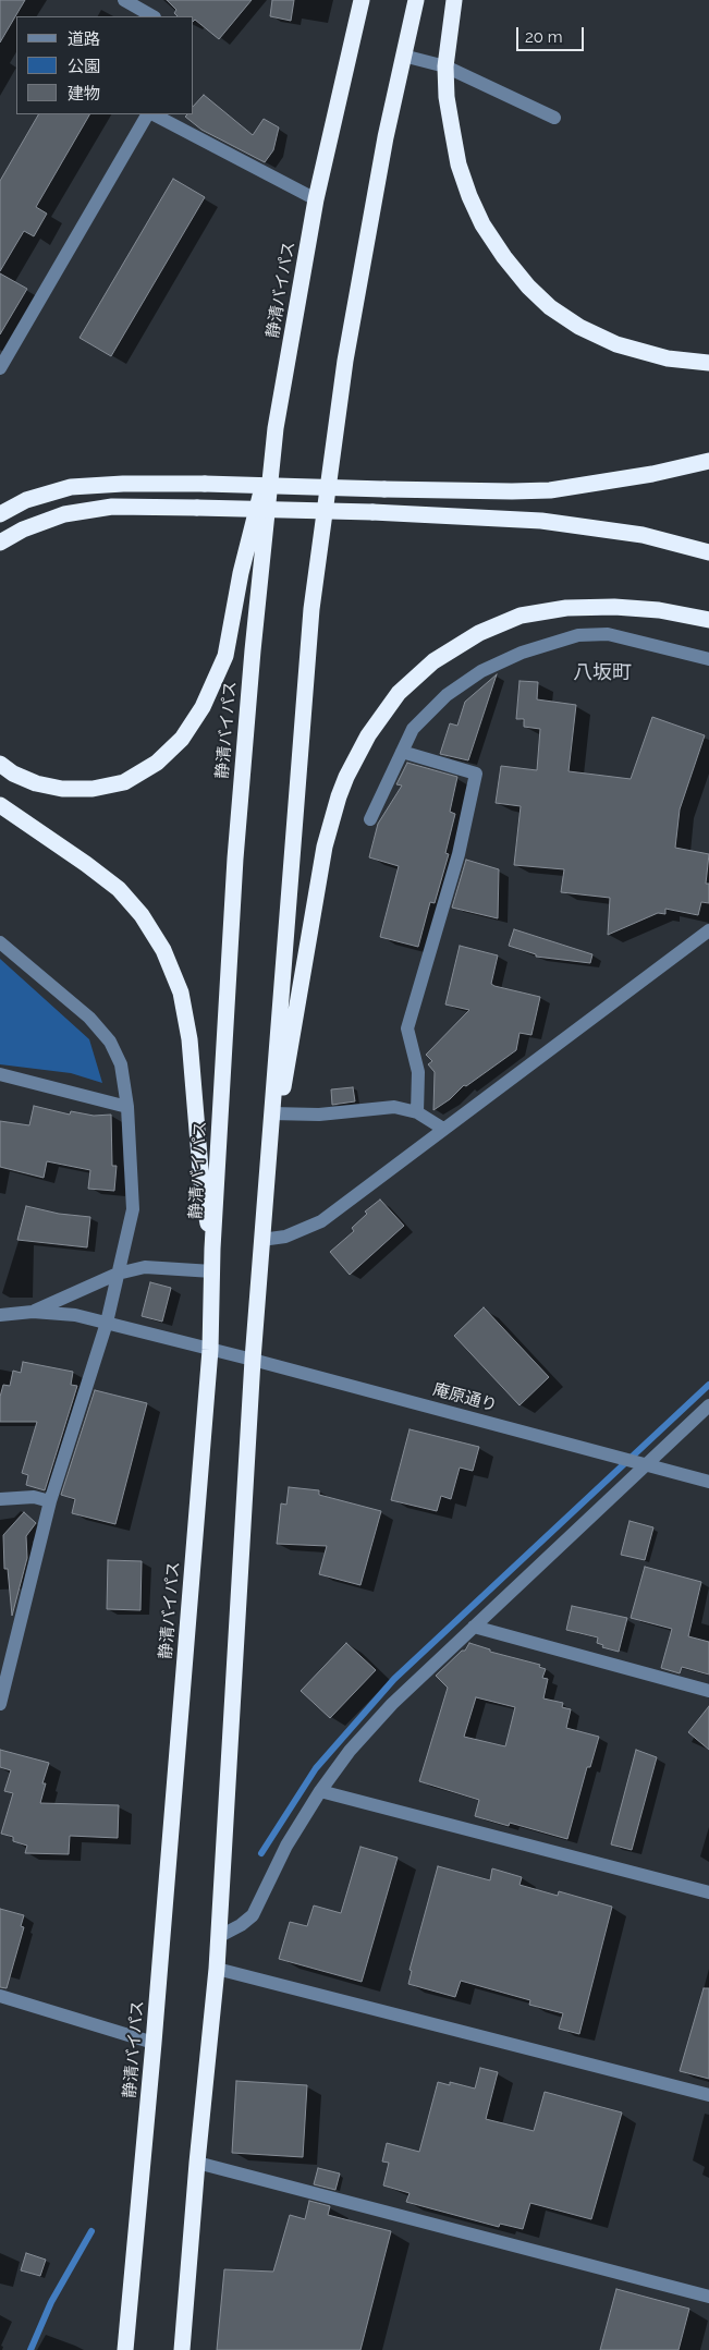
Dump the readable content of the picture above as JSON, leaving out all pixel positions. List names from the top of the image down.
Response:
{
  "streets": {
    "highway": ["静清バイパス"],
    "street": ["庵原通り"]
  },
  "crossings": [
    ["静清バイパス", "庵原通り"]
  ],
  "districts": ["八坂町"],
  "legend": ["道路", "公園", "建物"],
  "scale_bar": "20 m"
}
